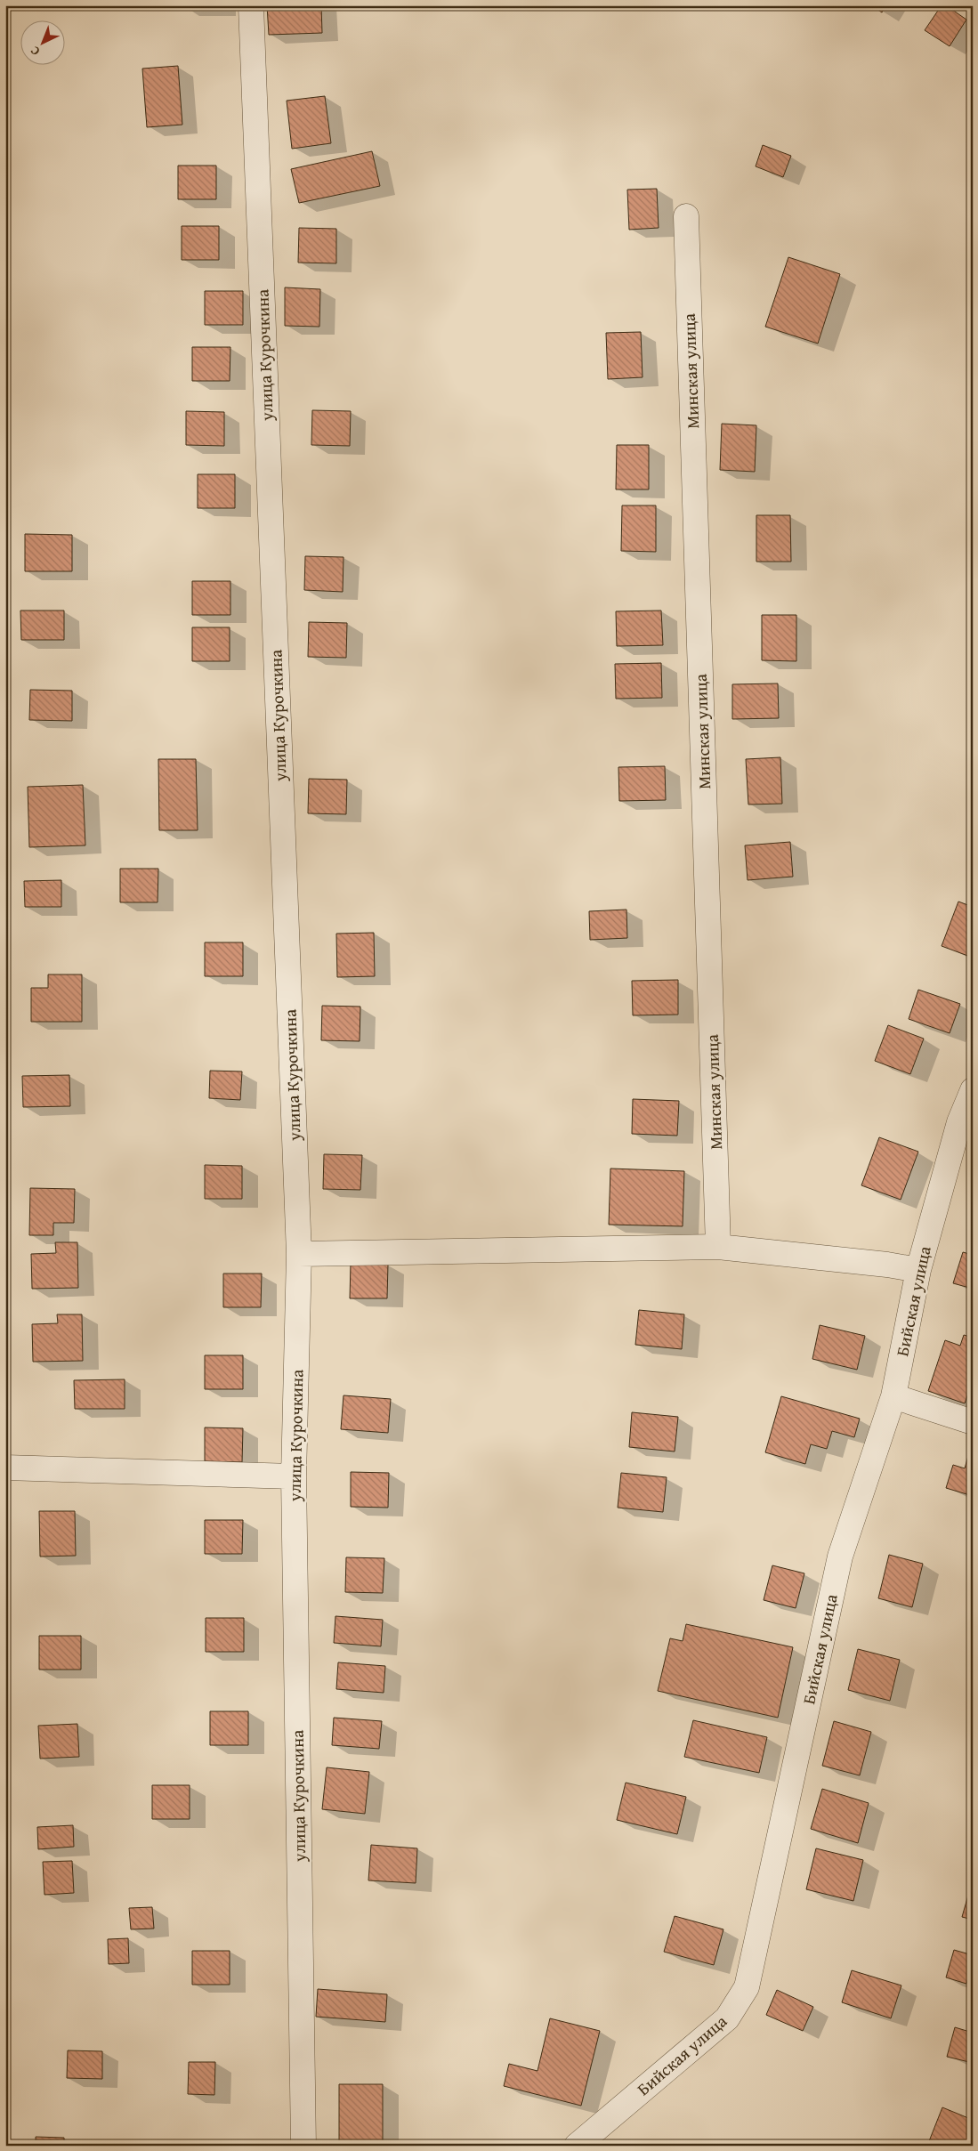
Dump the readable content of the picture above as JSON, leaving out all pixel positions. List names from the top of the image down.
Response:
{
  "streets": {
    "street": ["улица Курочкина", "Минская улица", "Бийская улица"]
  },
  "north": "bottom left"
}
